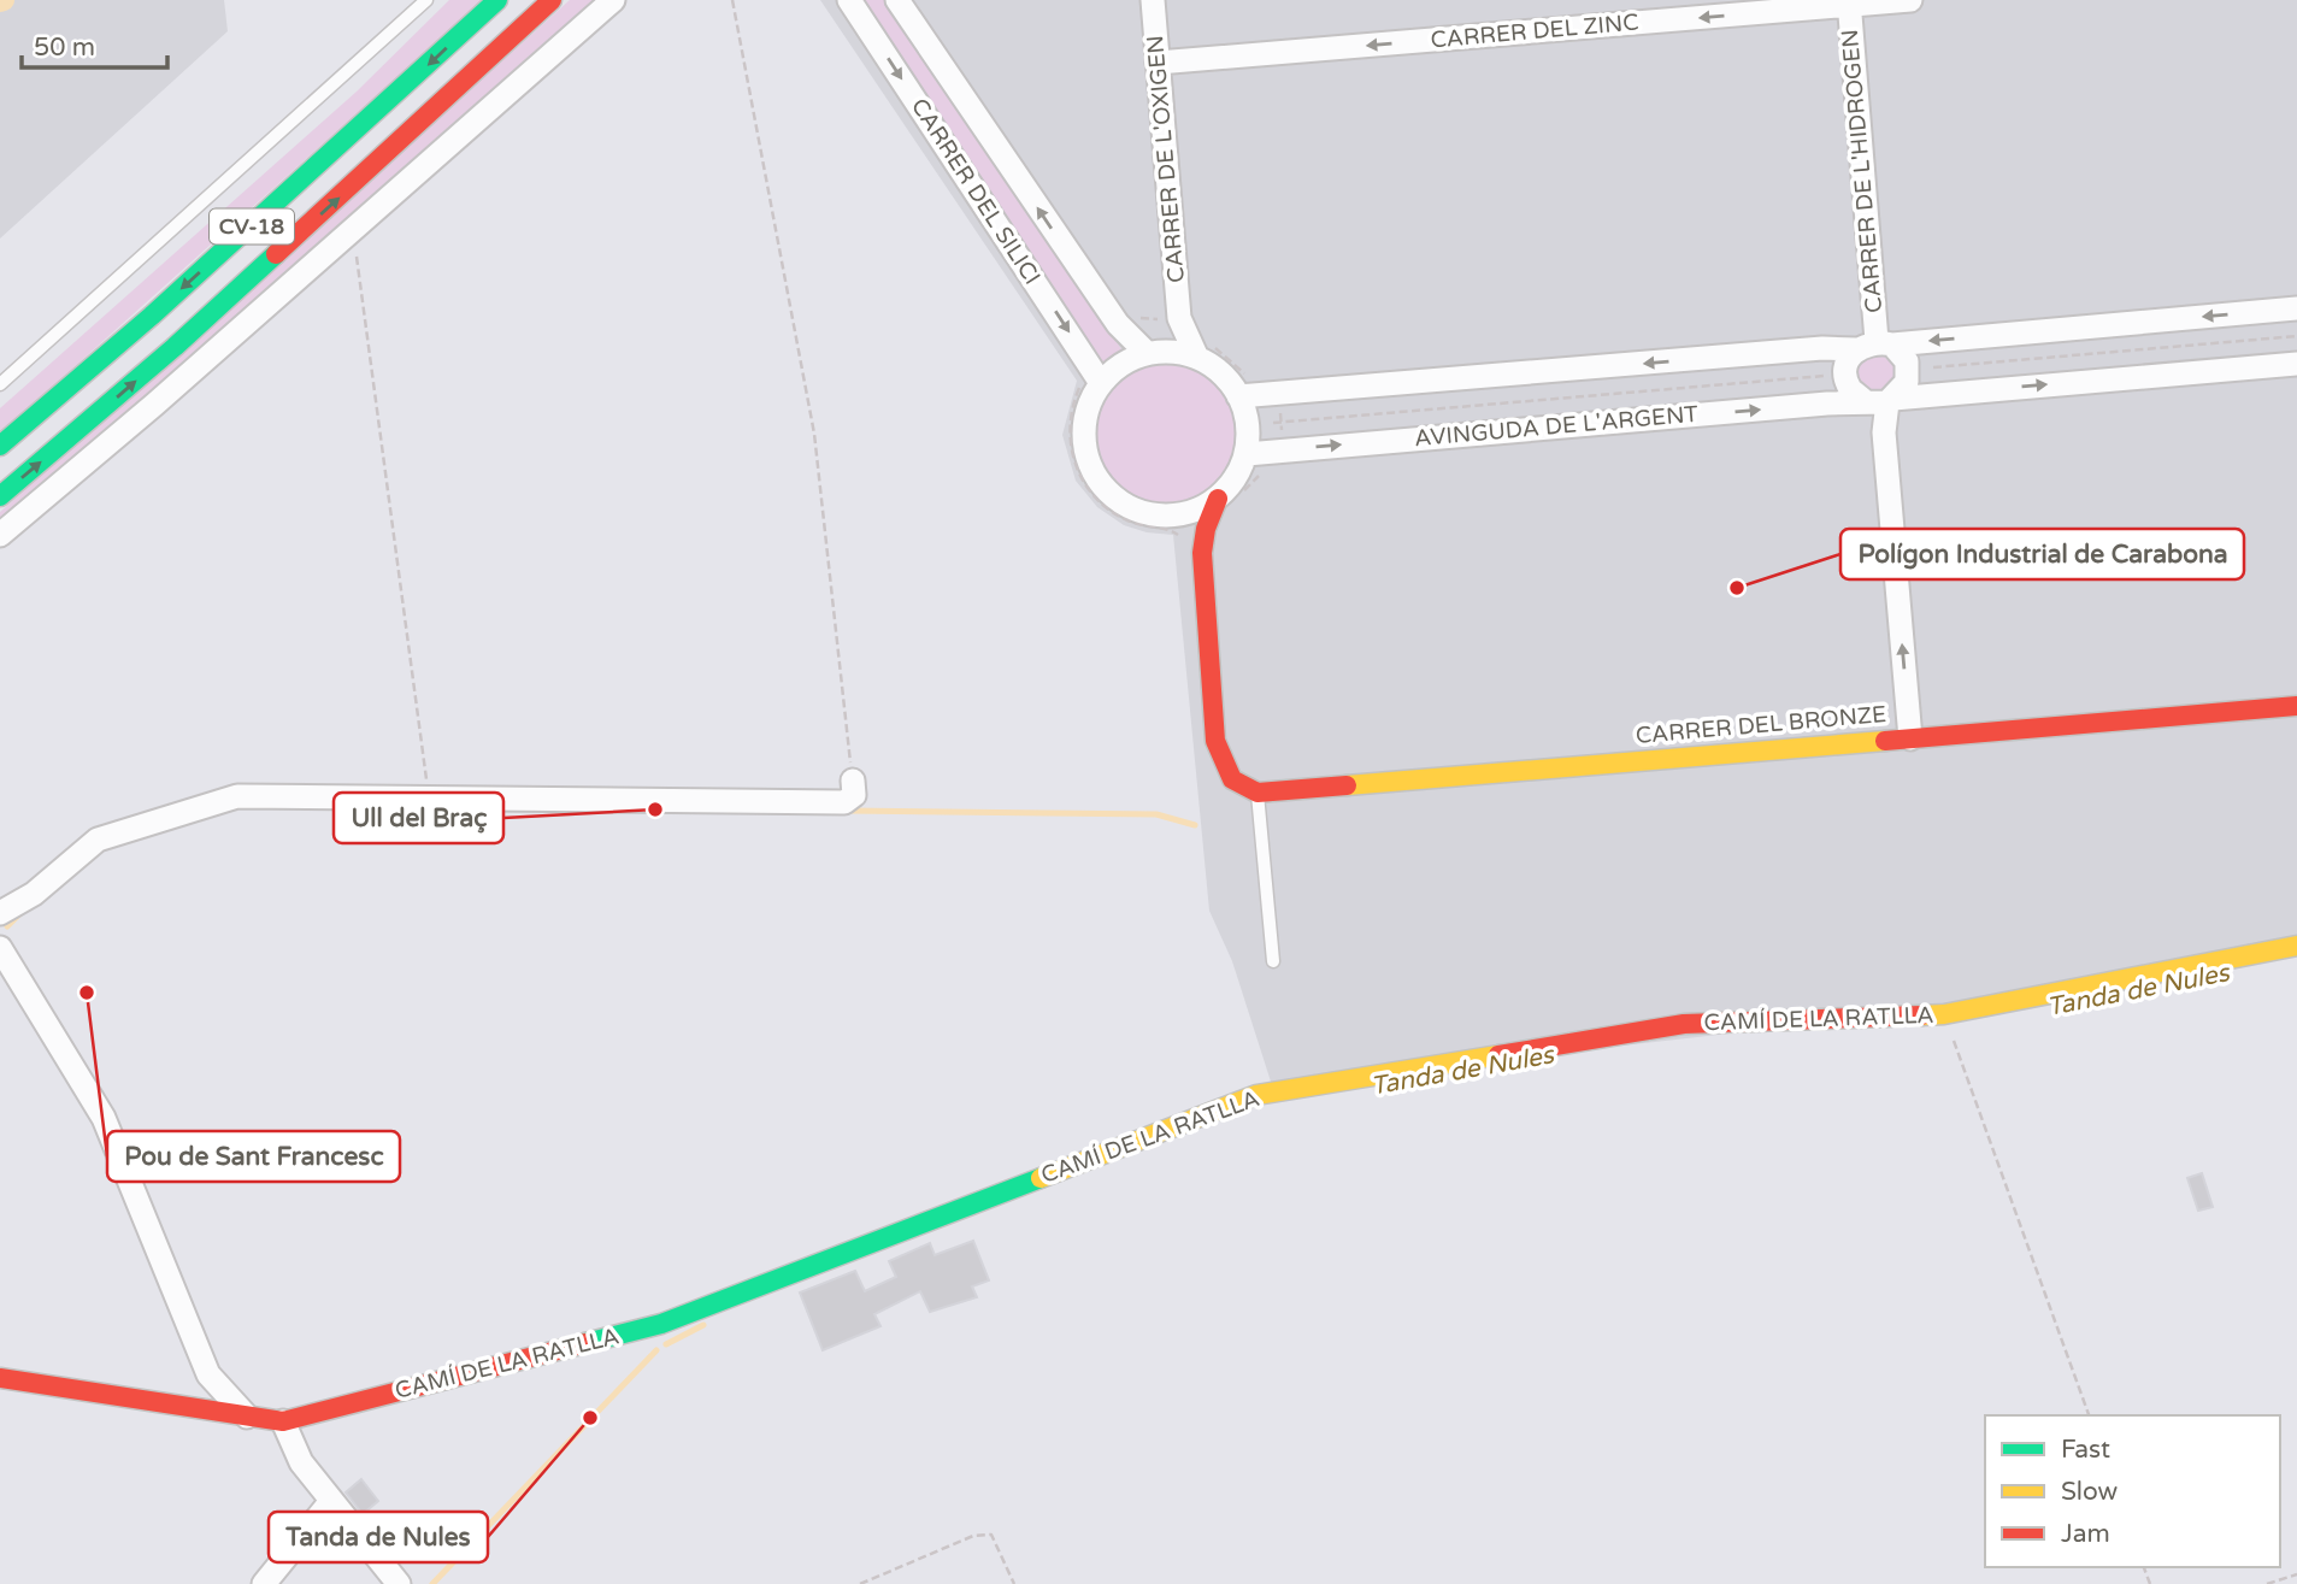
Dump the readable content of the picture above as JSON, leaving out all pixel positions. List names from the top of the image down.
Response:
{
  "streets": {
    "street": [
      "CARRER DEL ZINC",
      "CARRER DE L'OXIGEN",
      "CARRER DE L'HIDROGEN",
      "CARRER DEL SILICI",
      "CV-18",
      "AVINGUDA DE L'ARGENT",
      "CARRER DEL BRONZE",
      "CAMÍ DE LA RATLLA"
    ]
  },
  "crossings": [
    ["CARRER DEL ZINC", "CARRER DE L'OXIGEN"],
    ["CARRER DEL ZINC", "CARRER DE L'HIDROGEN"],
    ["CARRER DE L'OXIGEN", "CARRER DEL SILICI"],
    ["CARRER DE L'OXIGEN", "AVINGUDA DE L'ARGENT"],
    ["CARRER DE L'HIDROGEN", "AVINGUDA DE L'ARGENT"],
    ["CARRER DEL SILICI", "AVINGUDA DE L'ARGENT"]
  ],
  "one_way": ["CARRER DEL ZINC"],
  "water": ["Tanda de Nules"],
  "places": [
    "Polígon Industrial de Carabona",
    "Ull del Braç",
    "Pou de Sant Francesc",
    "Tanda de Nules"
  ],
  "legend": ["Fast", "Slow", "Jam"],
  "scale_bar": "50 m"
}
